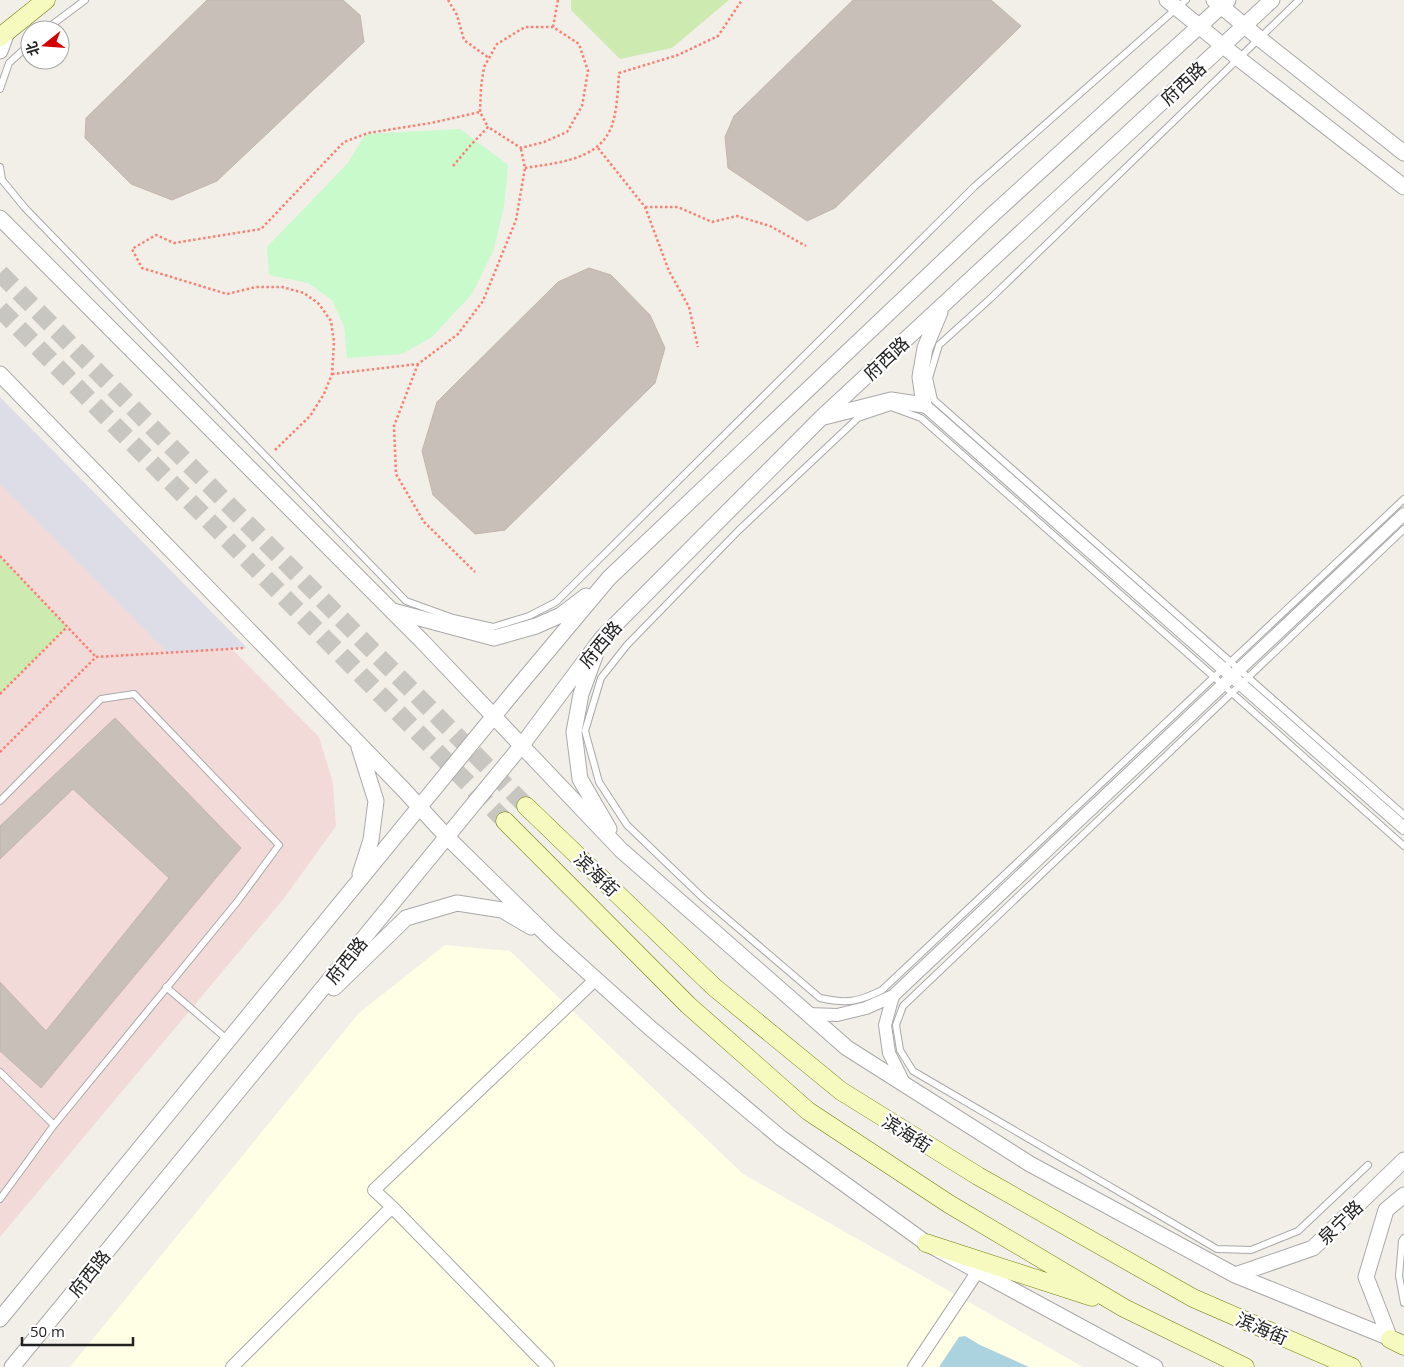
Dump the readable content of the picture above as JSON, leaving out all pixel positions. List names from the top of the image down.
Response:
{
  "streets": {
    "main road": ["滨海街"],
    "street": ["府西路", "泉宁路"]
  },
  "scale_bar": "50 m",
  "north": "left"
}
